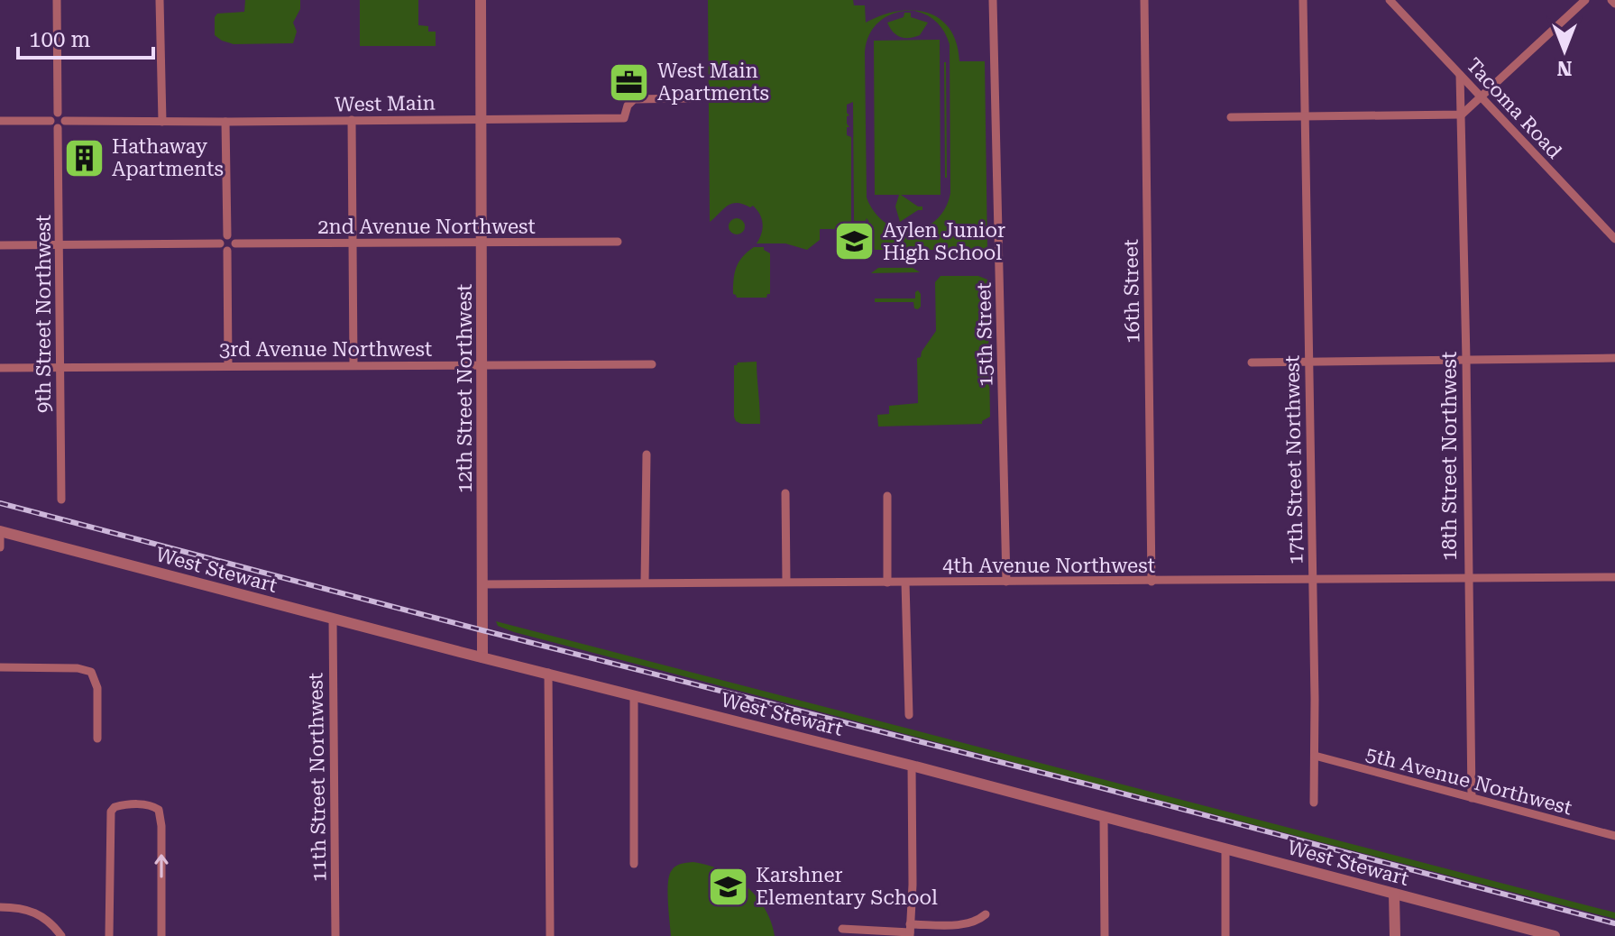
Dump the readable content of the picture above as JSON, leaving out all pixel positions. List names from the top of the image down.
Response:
{
  "streets": {
    "street": [
      "West Main",
      "Tacoma Road",
      "2nd Avenue Northwest",
      "16th Street",
      "9th Street Northwest",
      "15th Street",
      "3rd Avenue Northwest",
      "12th Street Northwest",
      "18th Street Northwest",
      "17th Street Northwest",
      "4th Avenue Northwest",
      "West Stewart",
      "11th Street Northwest",
      "5th Avenue Northwest"
    ]
  },
  "crossings": [
    ["West Main", "9th Street Northwest"],
    ["West Main", "12th Street Northwest"],
    ["Tacoma Road", "18th Street Northwest"],
    ["2nd Avenue Northwest", "12th Street Northwest"],
    ["16th Street", "4th Avenue Northwest"],
    ["9th Street Northwest", "3rd Avenue Northwest"],
    ["15th Street", "4th Avenue Northwest"],
    ["3rd Avenue Northwest", "12th Street Northwest"],
    ["12th Street Northwest", "4th Avenue Northwest"],
    ["12th Street Northwest", "West Stewart"],
    ["18th Street Northwest", "4th Avenue Northwest"],
    ["18th Street Northwest", "5th Avenue Northwest"],
    ["17th Street Northwest", "4th Avenue Northwest"],
    ["17th Street Northwest", "5th Avenue Northwest"],
    ["West Stewart", "11th Street Northwest"]
  ],
  "places": {
    "office": ["West Main Apartments"],
    "building": ["Hathaway Apartments"],
    "school or university": ["Aylen Junior High School", "Karshner Elementary School"]
  },
  "scale_bar": "100 m",
  "north": "bottom"
}
